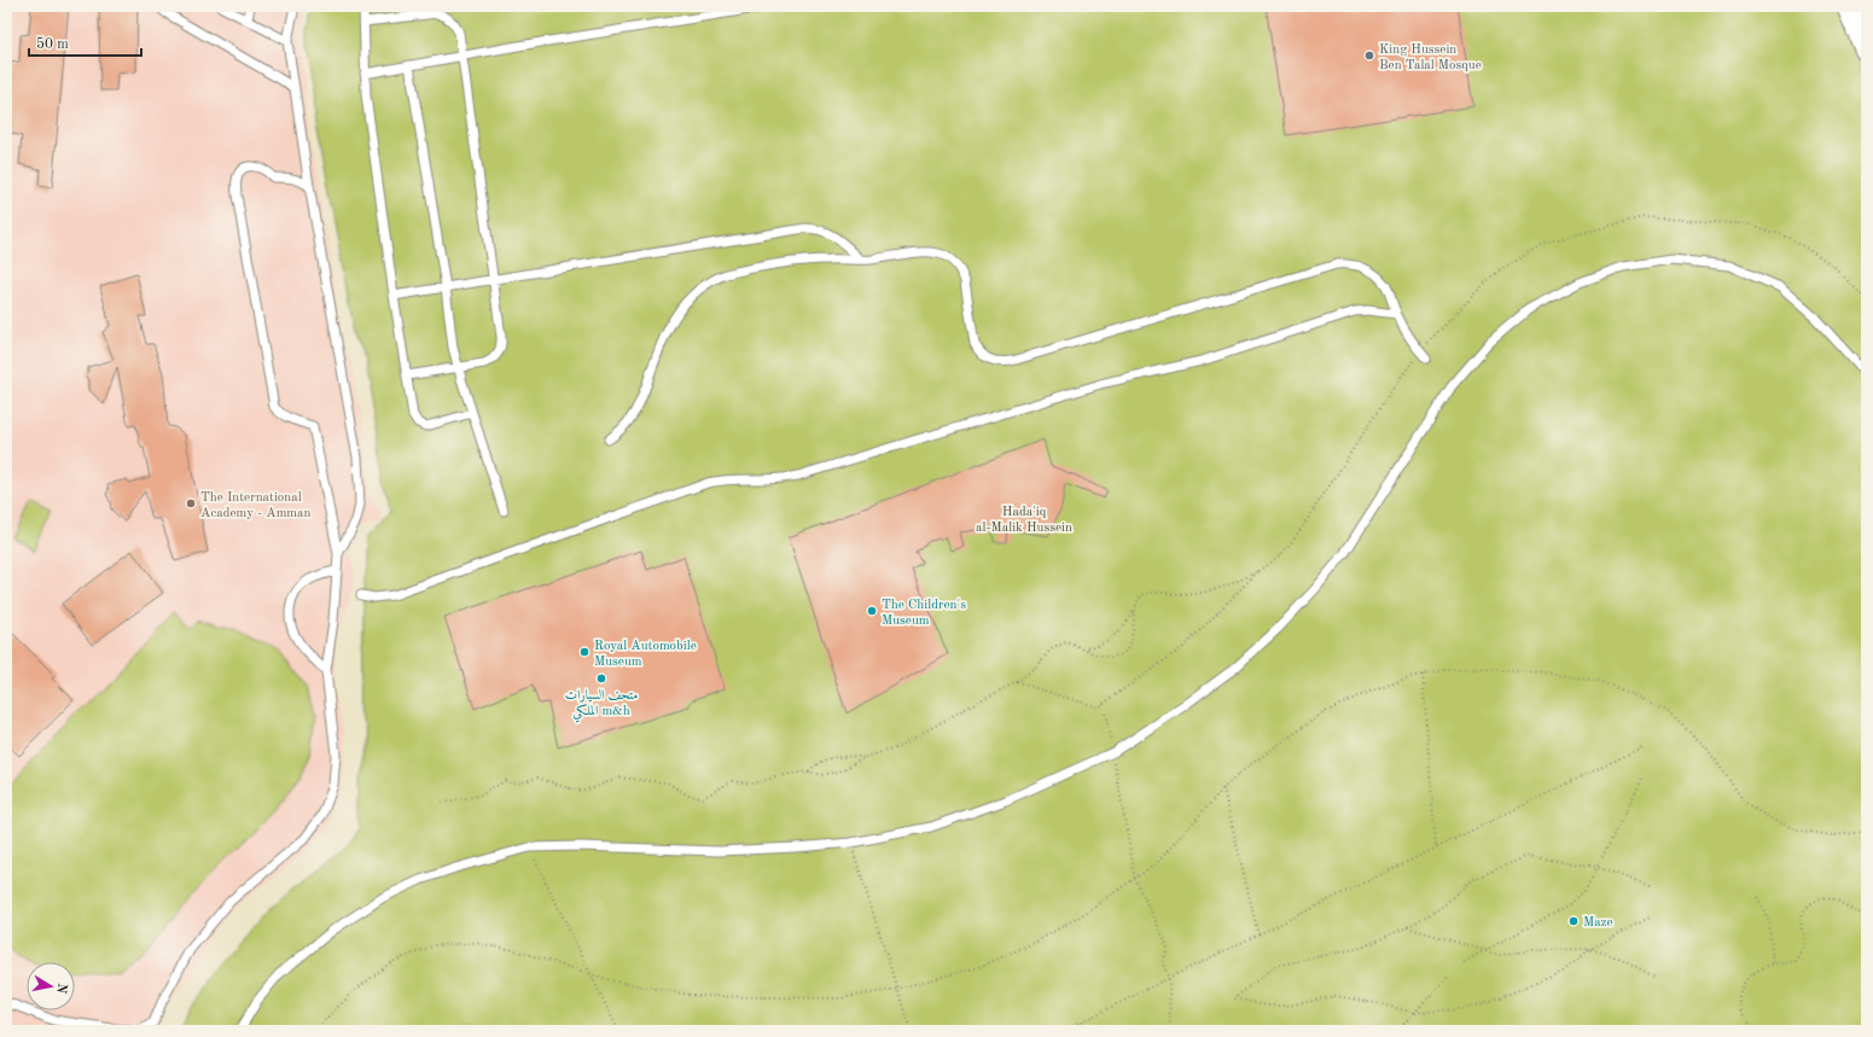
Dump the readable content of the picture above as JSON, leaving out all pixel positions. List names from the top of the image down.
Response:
{
  "parks": ["Hada'iq al-Malik Hussein"],
  "places": [
    "King Hussein Ben Talal Mosque",
    "The International Academy - Amman",
    "The Children's Museum",
    "Royal Automobile Museum",
    "متحف السيارات الملكي m&h",
    "Maze"
  ],
  "scale_bar": "50 m",
  "north": "right"
}
